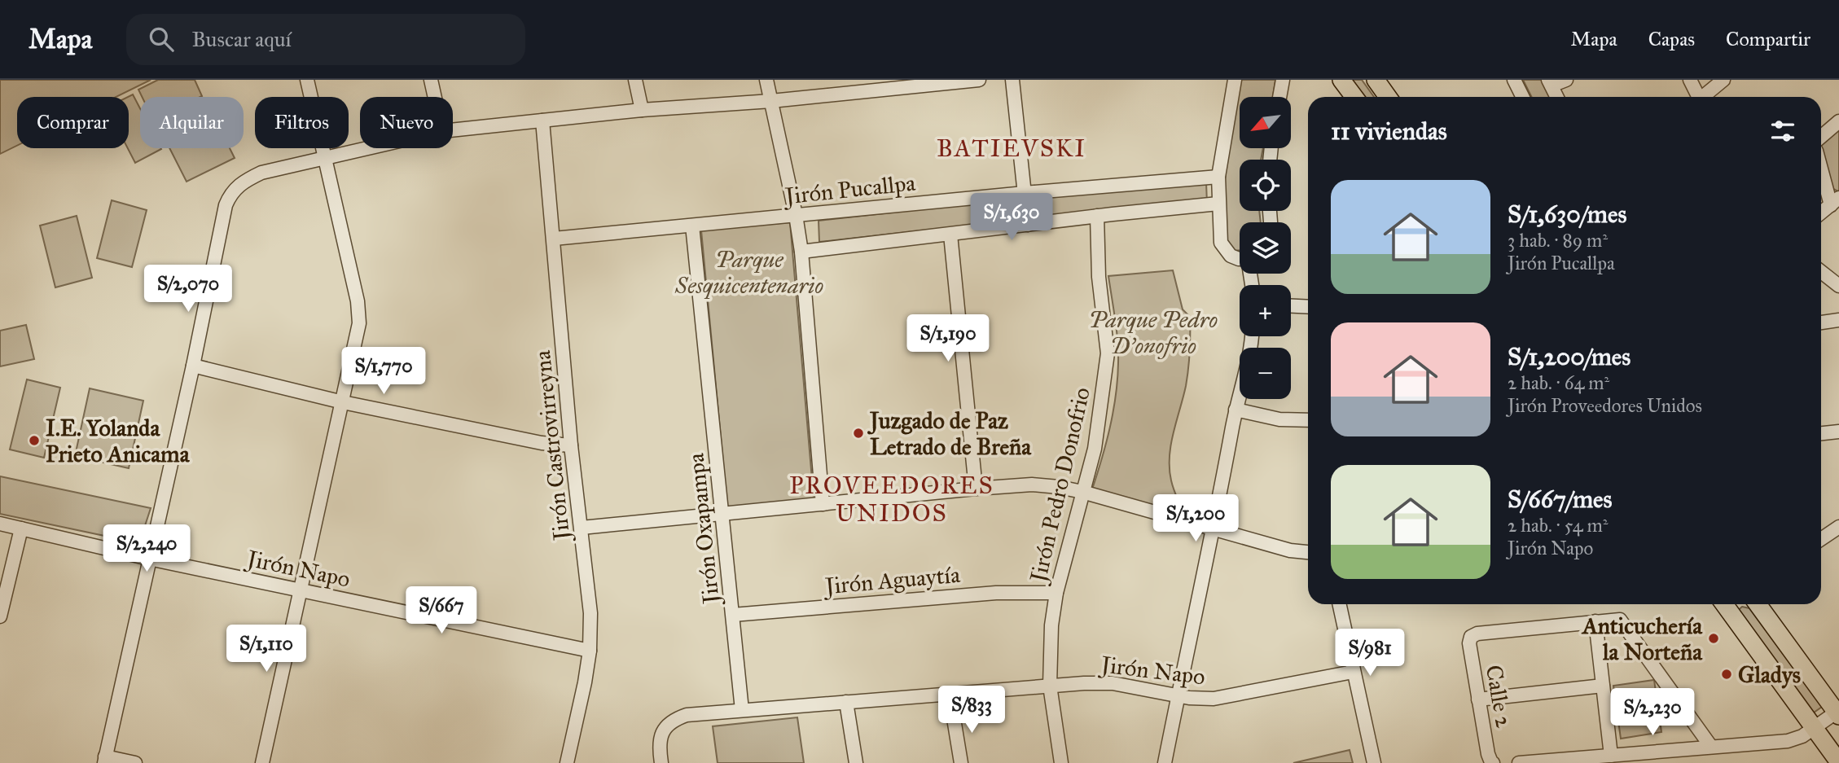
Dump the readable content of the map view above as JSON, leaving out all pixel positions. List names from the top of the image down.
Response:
{
  "streets": {
    "street": [
      "Jirón Pucallpa",
      "Jirón Castrovirreyna",
      "Jirón Pedro Donofrio",
      "Jirón Oxapampa",
      "Jirón Napo",
      "Jirón Aguaytía",
      "Calle 2"
    ]
  },
  "crossings": [
    ["Jirón Pucallpa", "Jirón Castrovirreyna"],
    ["Jirón Pucallpa", "Jirón Oxapampa"],
    ["Jirón Castrovirreyna", "Jirón Napo"],
    ["Jirón Pedro Donofrio", "Jirón Napo"],
    ["Jirón Pedro Donofrio", "Jirón Aguaytía"],
    ["Jirón Oxapampa", "Jirón Napo"],
    ["Jirón Oxapampa", "Jirón Aguaytía"]
  ],
  "districts": ["BATIEVSKI", "PROVEEDORES UNIDOS"],
  "parks": ["Parque Sesquicentenario", "Parque Pedro D'onofrio"],
  "places": [
    "Juzgado de Paz Letrado de Breña",
    "I.E. Yolanda Prieto Anicama",
    "Anticuchería la Norteña",
    "Gladys"
  ],
  "north": "bottom left",
  "page": {
    "header": "Mapa",
    "search": "Buscar aquí",
    "nav": ["Mapa", "Capas", "Compartir"],
    "map_buttons": ["+", "−"],
    "chip": [
      "Comprar",
      "Alquilar",
      "Filtros",
      "Nuevo"
    ],
    "heading": "11 viviendas",
    "list": [
      {
        "name": "S/1,630/mes",
        "note": "3 hab. · 89 m² · Jirón Pucallpa"
      },
      {
        "name": "S/1,200/mes",
        "note": "2 hab. · 64 m² · Jirón Proveedores Unidos"
      },
      {
        "name": "S/667/mes",
        "note": "2 hab. · 54 m² · Jirón Napo"
      }
    ],
    "price": [
      "S/1,630",
      "S/2,070",
      "S/1,190",
      "S/1,770",
      "S/1,200",
      "S/2,240",
      "S/667",
      "S/1,110",
      "S/981",
      "S/833",
      "S/2,230"
    ]
  }
}
